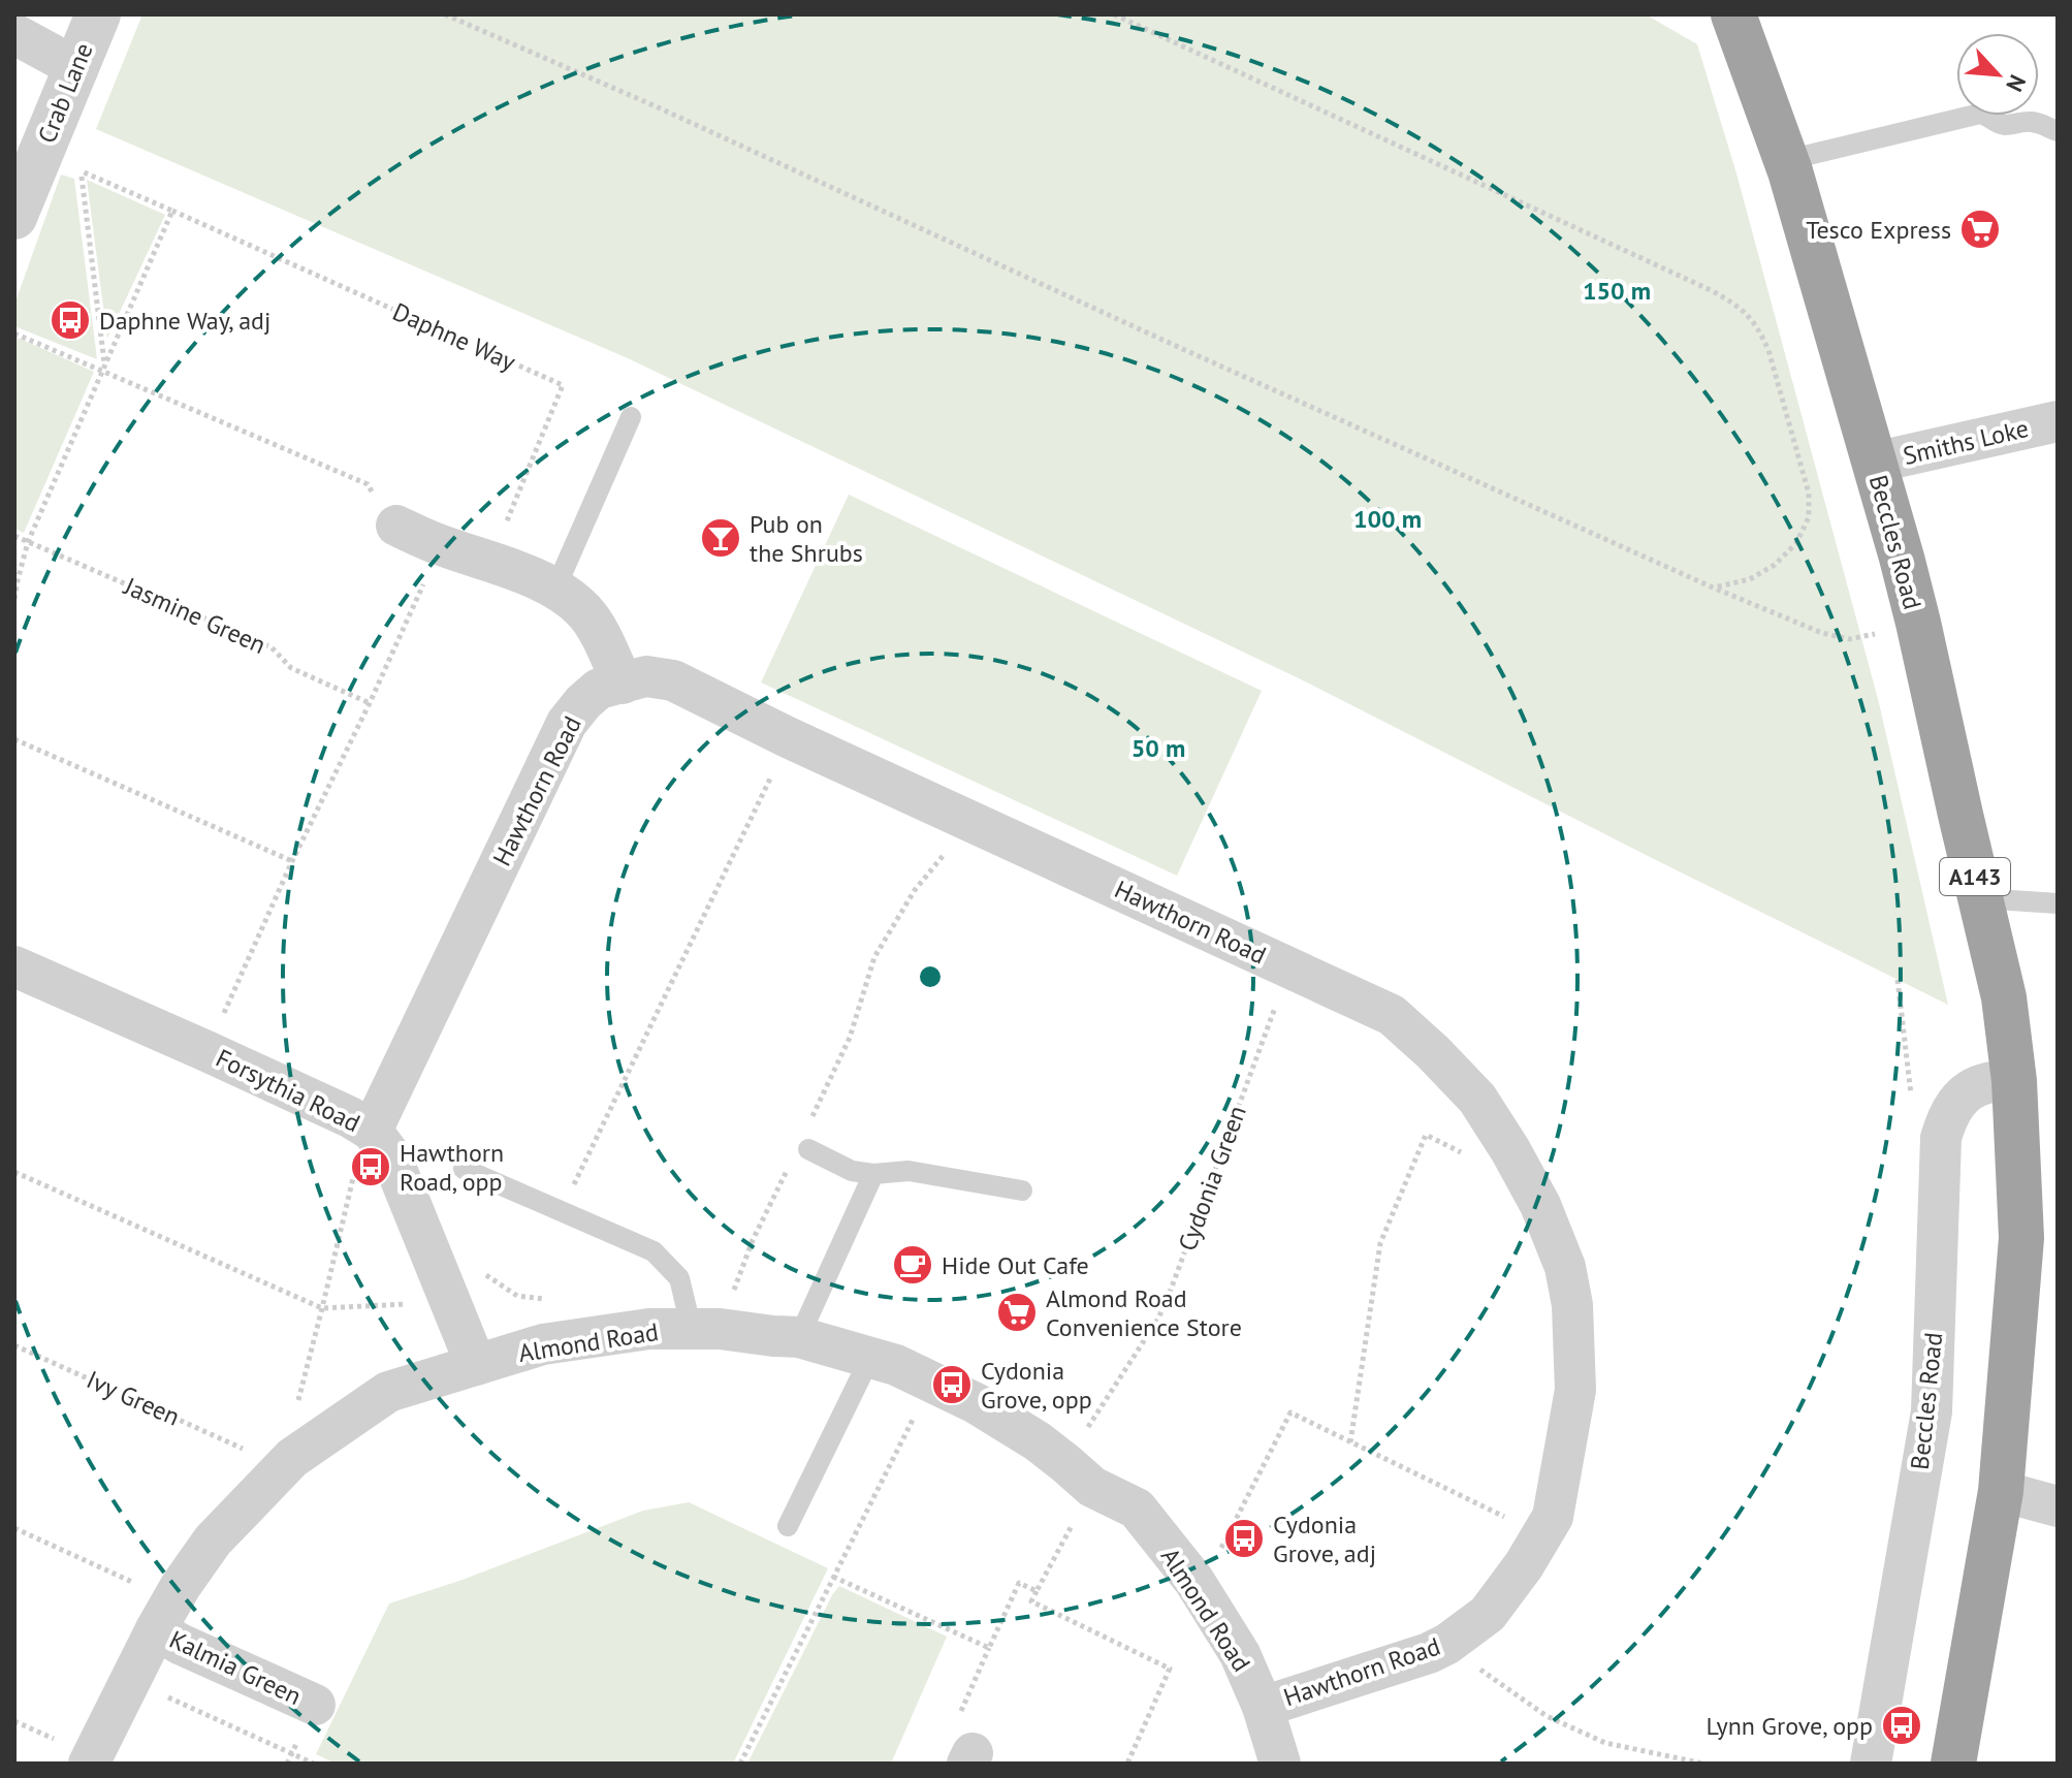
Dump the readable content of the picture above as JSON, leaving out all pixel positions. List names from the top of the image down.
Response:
{
  "streets": {
    "highway": ["Beccles Road", "A143"],
    "street": [
      "Crab Lane",
      "Smiths Loke",
      "Hawthorn Road",
      "Forsythia Road",
      "Almond Road",
      "Kalmia Green"
    ],
    "path": [
      "Daphne Way",
      "Jasmine Green",
      "Cydonia Green",
      "Ivy Green"
    ]
  },
  "crossings": [
    ["Smiths Loke", "Beccles Road"],
    ["Hawthorn Road", "Forsythia Road"],
    ["Hawthorn Road", "Cydonia Green"],
    ["Hawthorn Road", "Almond Road"],
    ["Forsythia Road", "Almond Road"],
    ["Cydonia Green", "Almond Road"],
    ["Almond Road", "Kalmia Green"]
  ],
  "places": {
    "supermarket": ["Tesco Express", "Almond Road Convenience Store"],
    "bus stop": [
      "Daphne Way, adj",
      "Hawthorn Road, opp",
      "Cydonia Grove, opp",
      "Cydonia Grove, adj",
      "Lynn Grove, opp"
    ],
    "bar": ["Pub on the Shrubs"],
    "cafe": ["Hide Out Cafe"]
  },
  "north": "bottom right",
  "rings": ["150 m", "100 m", "50 m"]
}
